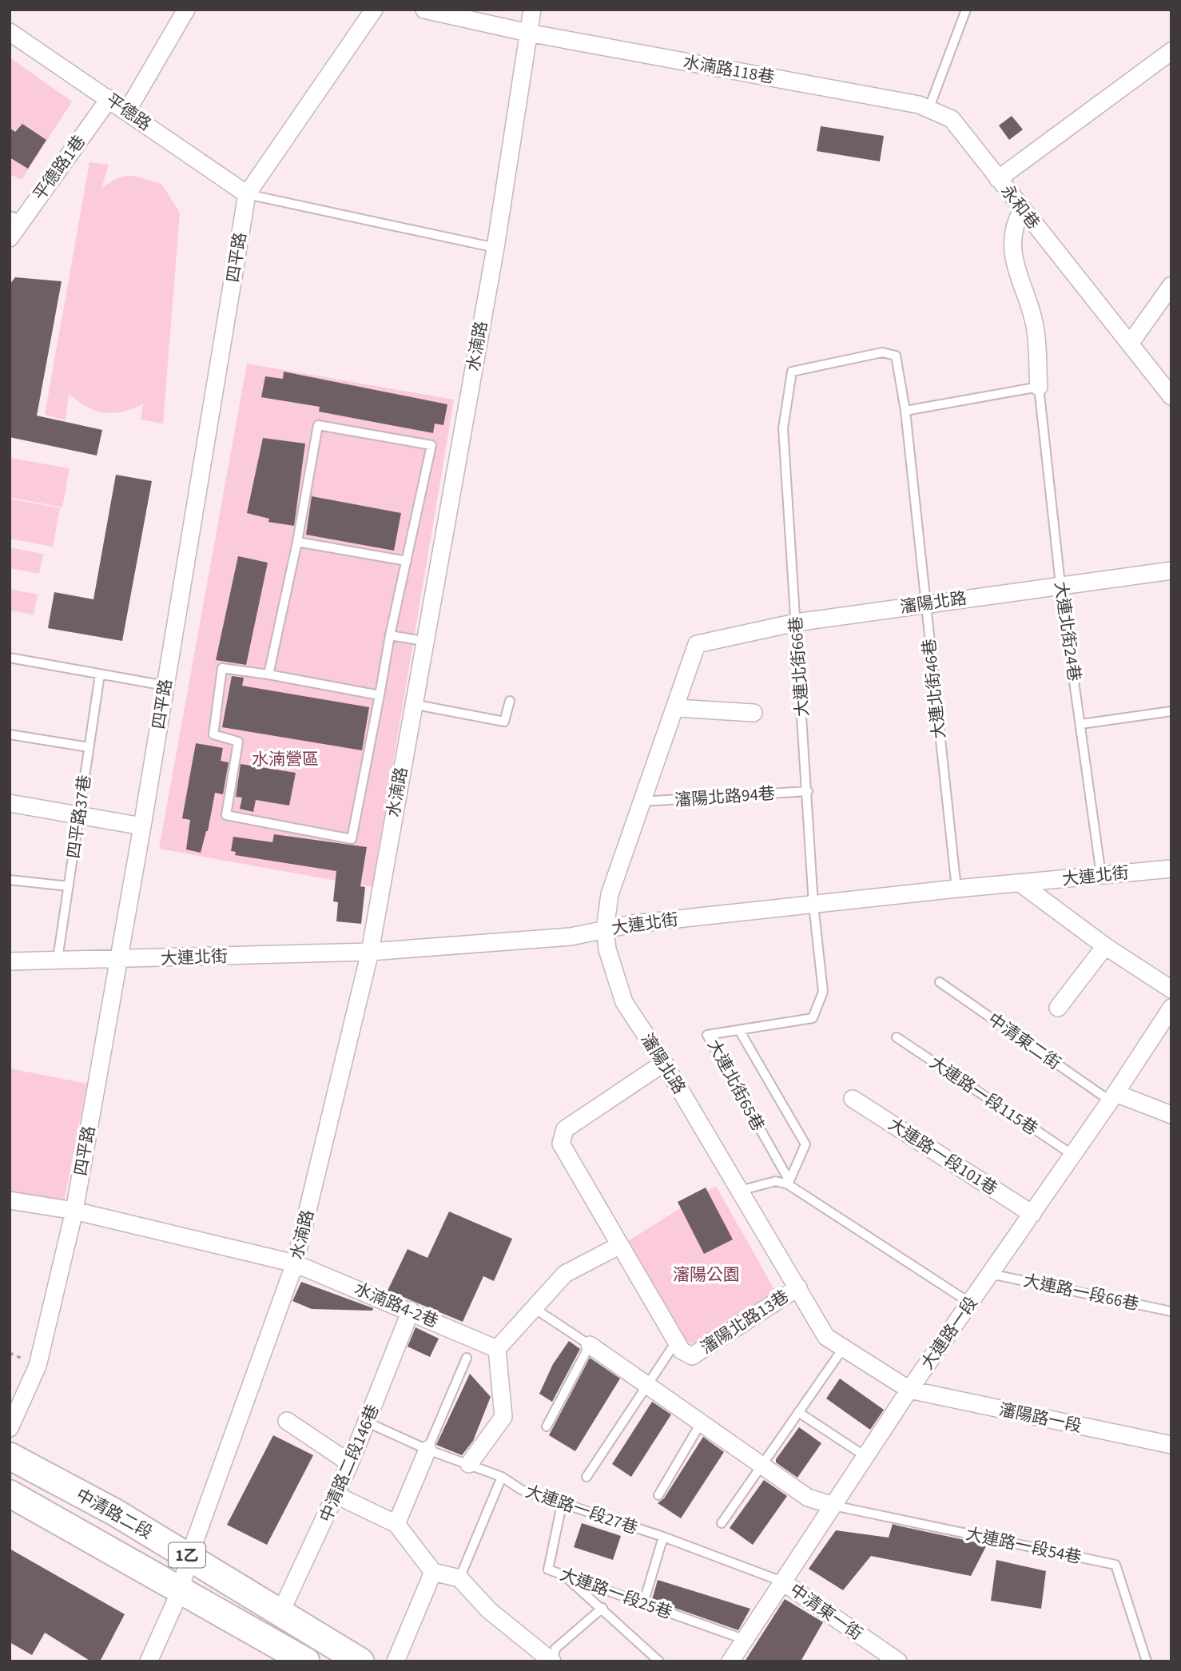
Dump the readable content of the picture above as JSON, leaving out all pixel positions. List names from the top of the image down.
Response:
{
  "streets": {
    "main road": ["中清路二段", "1乙"],
    "street": [
      "水湳路118巷",
      "平德路",
      "平德路1巷",
      "永和巷",
      "四平路",
      "水湳路",
      "瀋陽北路",
      "大連北街",
      "中清東二街",
      "大連路一段101巷",
      "水湳路4-2巷",
      "瀋陽北路13巷",
      "大連路一段",
      "瀋陽路一段",
      "中清路二段146巷",
      "中清東一街"
    ],
    "lane": [
      "大連北街24巷",
      "大連北街66巷",
      "大連北街46巷",
      "瀋陽北路94巷",
      "四平路37巷",
      "大連北街65巷",
      "大連路一段115巷",
      "大連路一段66巷",
      "大連路一段27巷",
      "大連路一段54巷",
      "大連路一段25巷"
    ]
  },
  "crossings": [
    ["水湳路118巷", "永和巷"],
    ["水湳路118巷", "水湳路"],
    ["平德路", "平德路1巷"],
    ["平德路", "四平路"],
    ["四平路", "大連北街"],
    ["四平路", "水湳路4-2巷"],
    ["水湳路", "大連北街"],
    ["水湳路", "水湳路4-2巷"],
    ["水湳路", "中清路二段"],
    ["瀋陽北路", "大連北街24巷"],
    ["瀋陽北路", "大連北街66巷"],
    ["瀋陽北路", "大連北街46巷"],
    ["瀋陽北路", "瀋陽北路94巷"],
    ["瀋陽北路", "大連北街"],
    ["瀋陽北路", "瀋陽北路13巷"],
    ["瀋陽北路", "大連路一段"],
    ["瀋陽北路", "瀋陽路一段"],
    ["大連北街24巷", "大連北街"],
    ["大連北街66巷", "大連北街46巷"],
    ["大連北街66巷", "瀋陽北路94巷"],
    ["大連北街66巷", "大連北街"],
    ["大連北街66巷", "大連北街65巷"],
    ["大連北街46巷", "大連北街"],
    ["大連北街", "大連北街65巷"],
    ["中清東二街", "大連路一段"],
    ["大連路一段115巷", "大連路一段"],
    ["大連路一段101巷", "大連路一段"],
    ["大連路一段66巷", "大連路一段"],
    ["水湳路4-2巷", "中清路二段146巷"],
    ["大連路一段", "瀋陽路一段"],
    ["大連路一段", "大連路一段27巷"],
    ["大連路一段", "大連路一段54巷"],
    ["大連路一段", "大連路一段25巷"],
    ["大連路一段", "中清東一街"],
    ["中清路二段146巷", "大連路一段27巷"],
    ["中清路二段146巷", "中清路二段"],
    ["大連路一段27巷", "大連路一段25巷"],
    ["大連路一段27巷", "中清東一街"]
  ],
  "parks": ["水湳營區", "瀋陽公園"]
}
